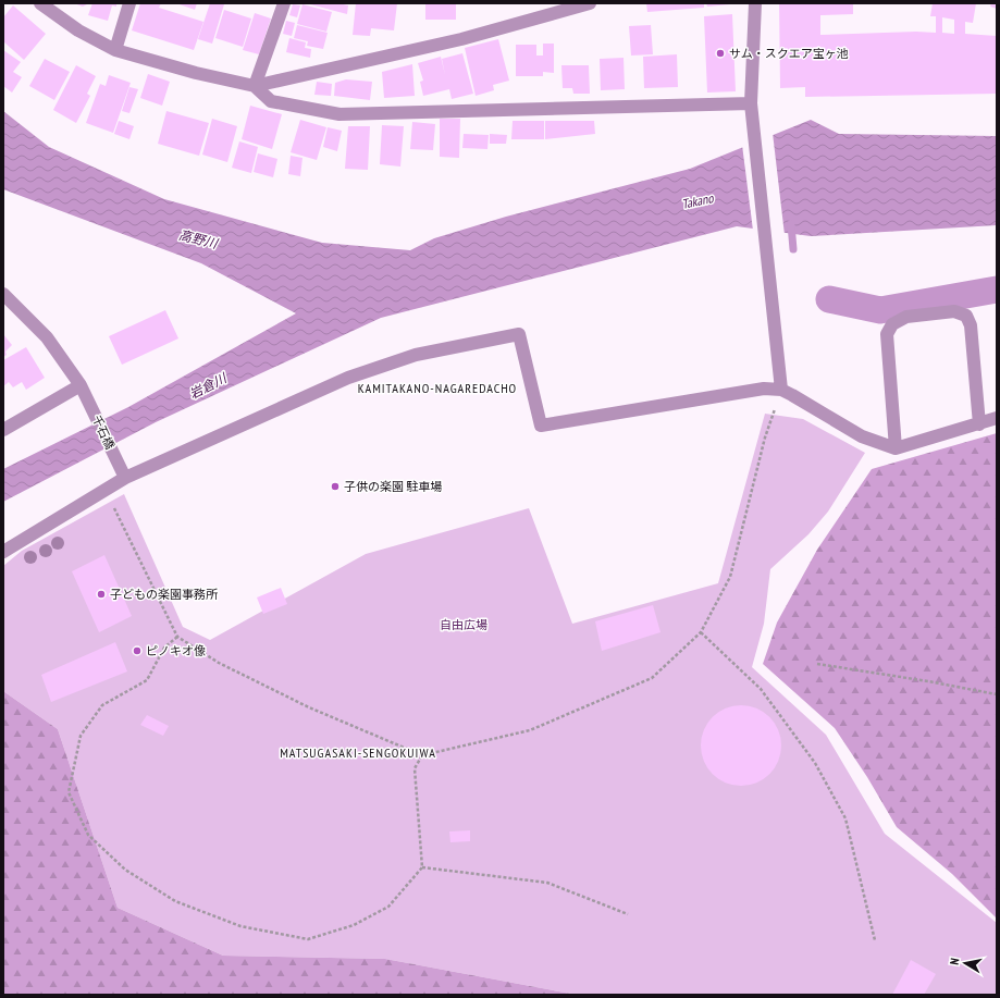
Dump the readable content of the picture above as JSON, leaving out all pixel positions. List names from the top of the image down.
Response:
{
  "streets": {
    "street": ["千石橋"]
  },
  "districts": ["KAMITAKANO-NAGAREDACHO", "MATSUGASAKI-SENGOKUIWA"],
  "water": ["Takano", "高野川", "岩倉川"],
  "parks": ["自由広場"],
  "places": [
    "サム・スクエア宝ヶ池",
    "子供の楽園 駐車場",
    "子どもの楽園事務所",
    "ピノキオ像"
  ],
  "north": "left"
}
